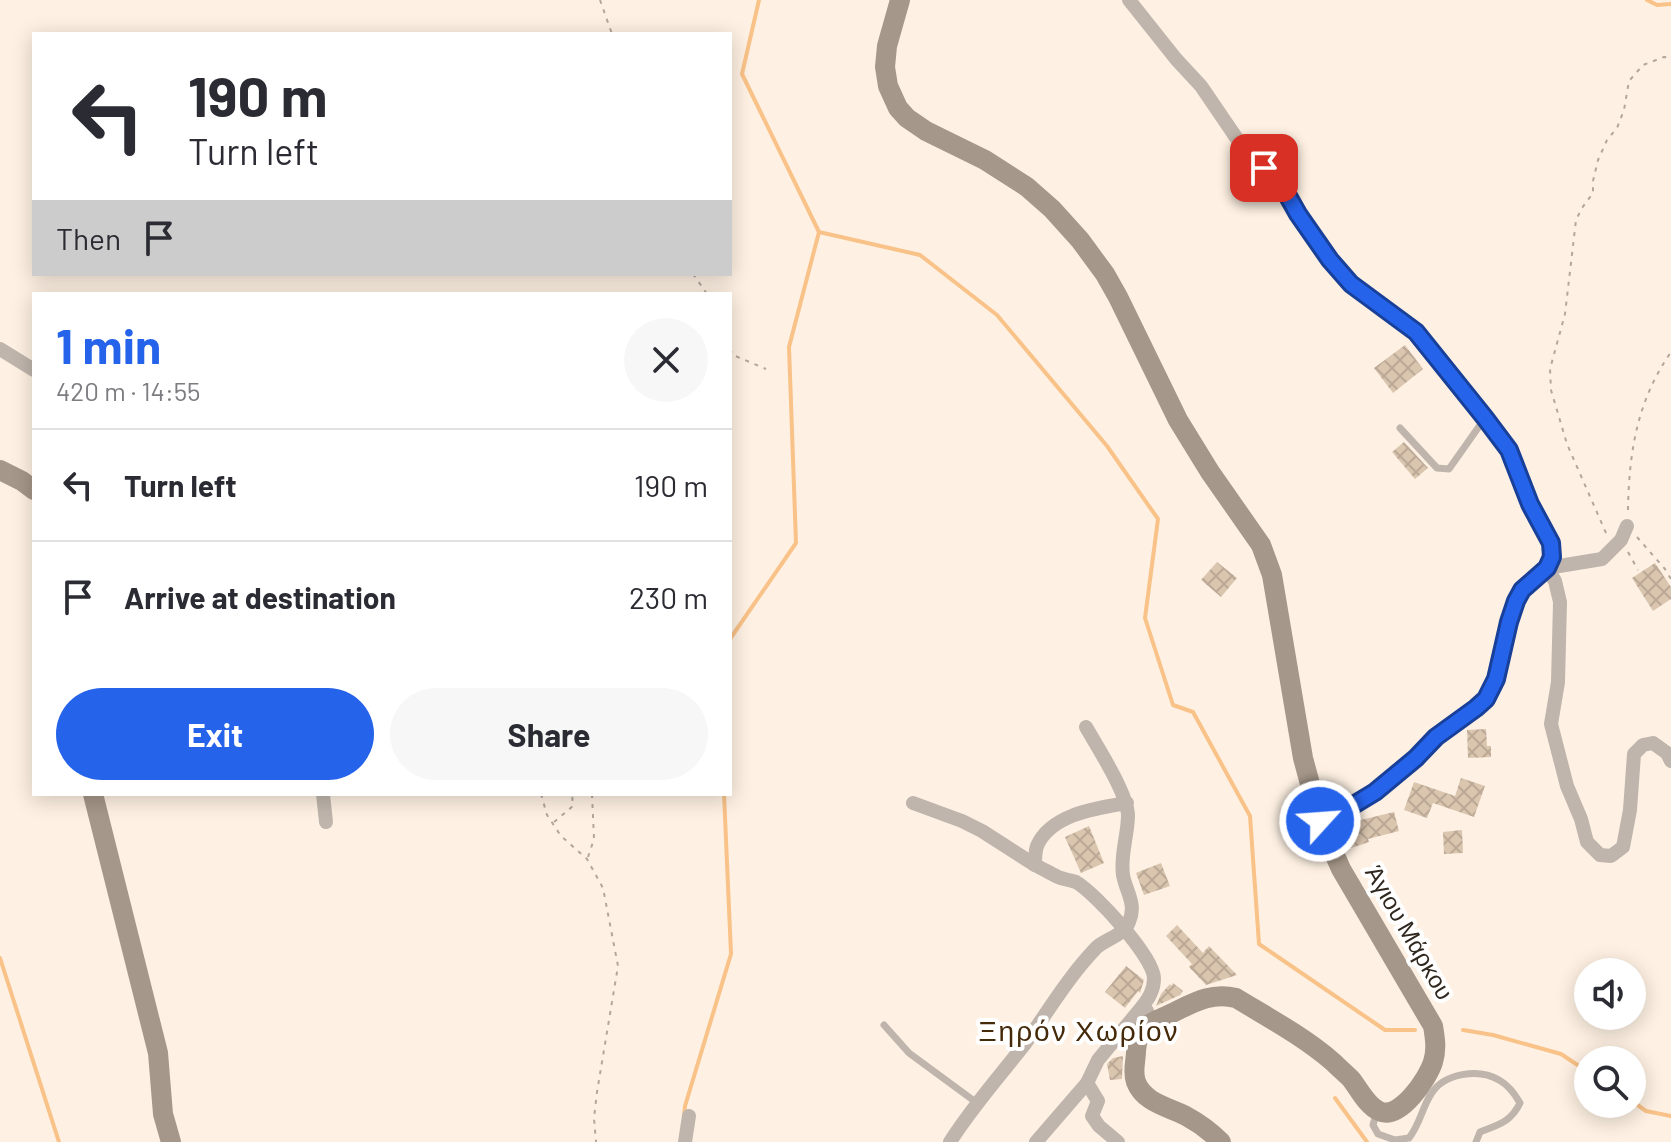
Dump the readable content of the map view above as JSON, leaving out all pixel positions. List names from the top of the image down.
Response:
{
  "streets": {
    "street": ["Άγιου Μάρκου"]
  },
  "districts": ["Ξηρόν Χωρίον"],
  "page": {
    "turn": ["190 m", "Turn left"],
    "then": "Then",
    "heading": ["1 min", "420 m · 14:55"],
    "list": [
      {
        "name": "Turn left",
        "value": "190 m"
      },
      {
        "name": "Arrive at destination",
        "value": "230 m"
      }
    ],
    "buttons": ["Exit", "Share"]
  }
}
